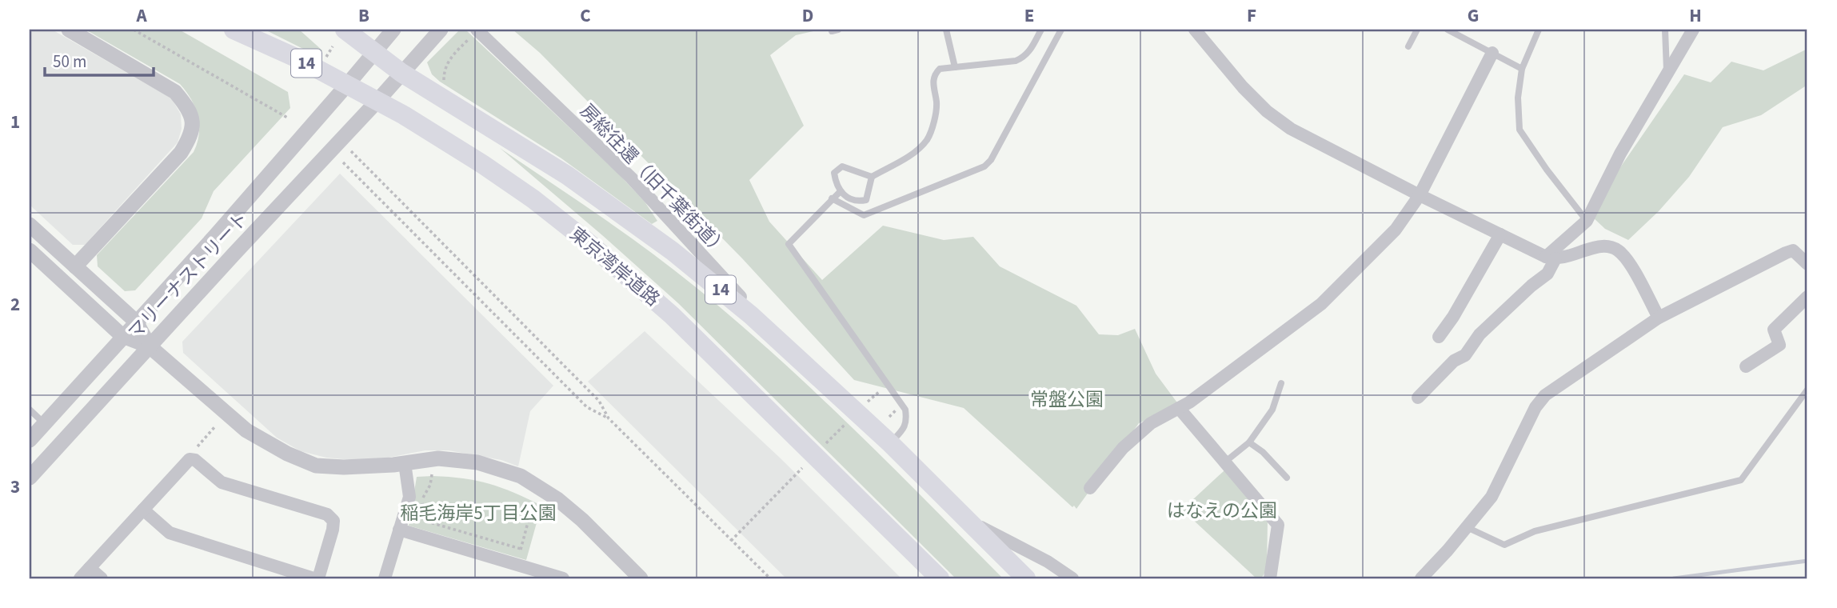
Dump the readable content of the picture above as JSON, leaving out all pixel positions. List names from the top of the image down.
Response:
{
  "streets": {
    "highway": ["14", "東京湾岸道路"],
    "street": ["房総往還（旧千葉街道）", "マリーナストリート"]
  },
  "crossings": [
    ["14", "房総往還（旧千葉街道）"],
    ["14", "マリーナストリート"],
    ["東京湾岸道路", "マリーナストリート"]
  ],
  "parks": ["常盤公園", "はなえの公園", "稲毛海岸5丁目公園"],
  "scale_bar": "50 m",
  "grid": {
    "columns": [
      "A",
      "B",
      "C",
      "D",
      "E",
      "F",
      "G",
      "H"
    ],
    "rows": ["1", "2", "3"]
  }
}
